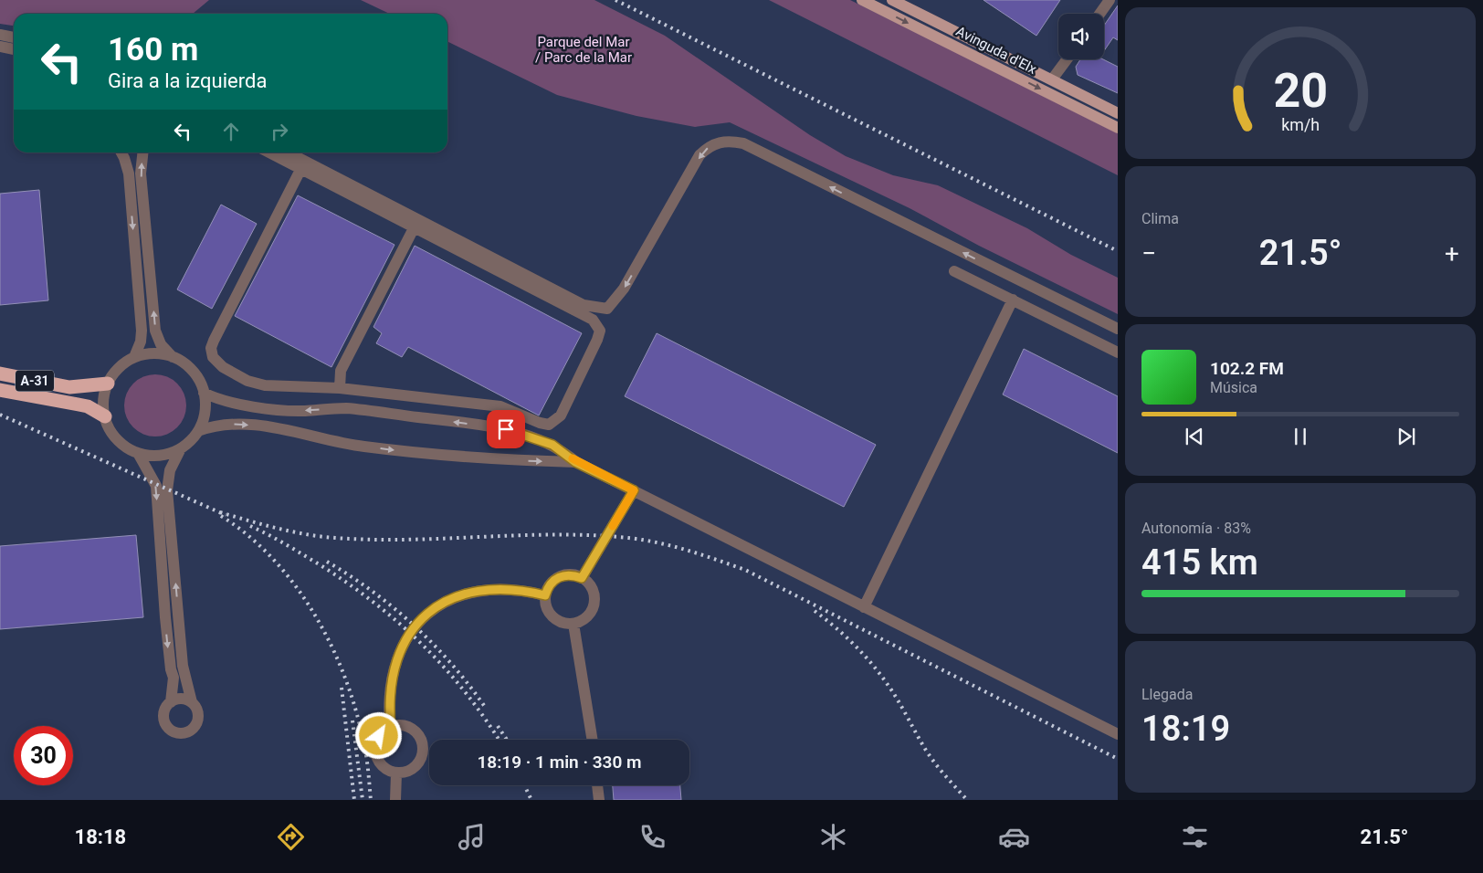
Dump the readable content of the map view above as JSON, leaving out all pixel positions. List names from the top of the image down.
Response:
{
  "streets": {
    "highway": ["A-31"],
    "main road": ["Avinguda d'Elx"]
  },
  "parks": ["Parque del Mar / Parc de la Mar"],
  "page": {
    "turn": ["160 m", "Gira a la izquierda"],
    "tile": [
      "Clima",
      ["Autonomía · 83%", "415 km"],
      ["Llegada", "18:19"]
    ],
    "heat": ["−", "21.5°", "+"],
    "song": ["102.2 FM", "Música"],
    "limit": "30",
    "trip": "18:19 · 1 min · 330 m",
    "tabs": ["18:18", "21.5°"],
    "gauge": ["20", "km/h"]
  }
}
